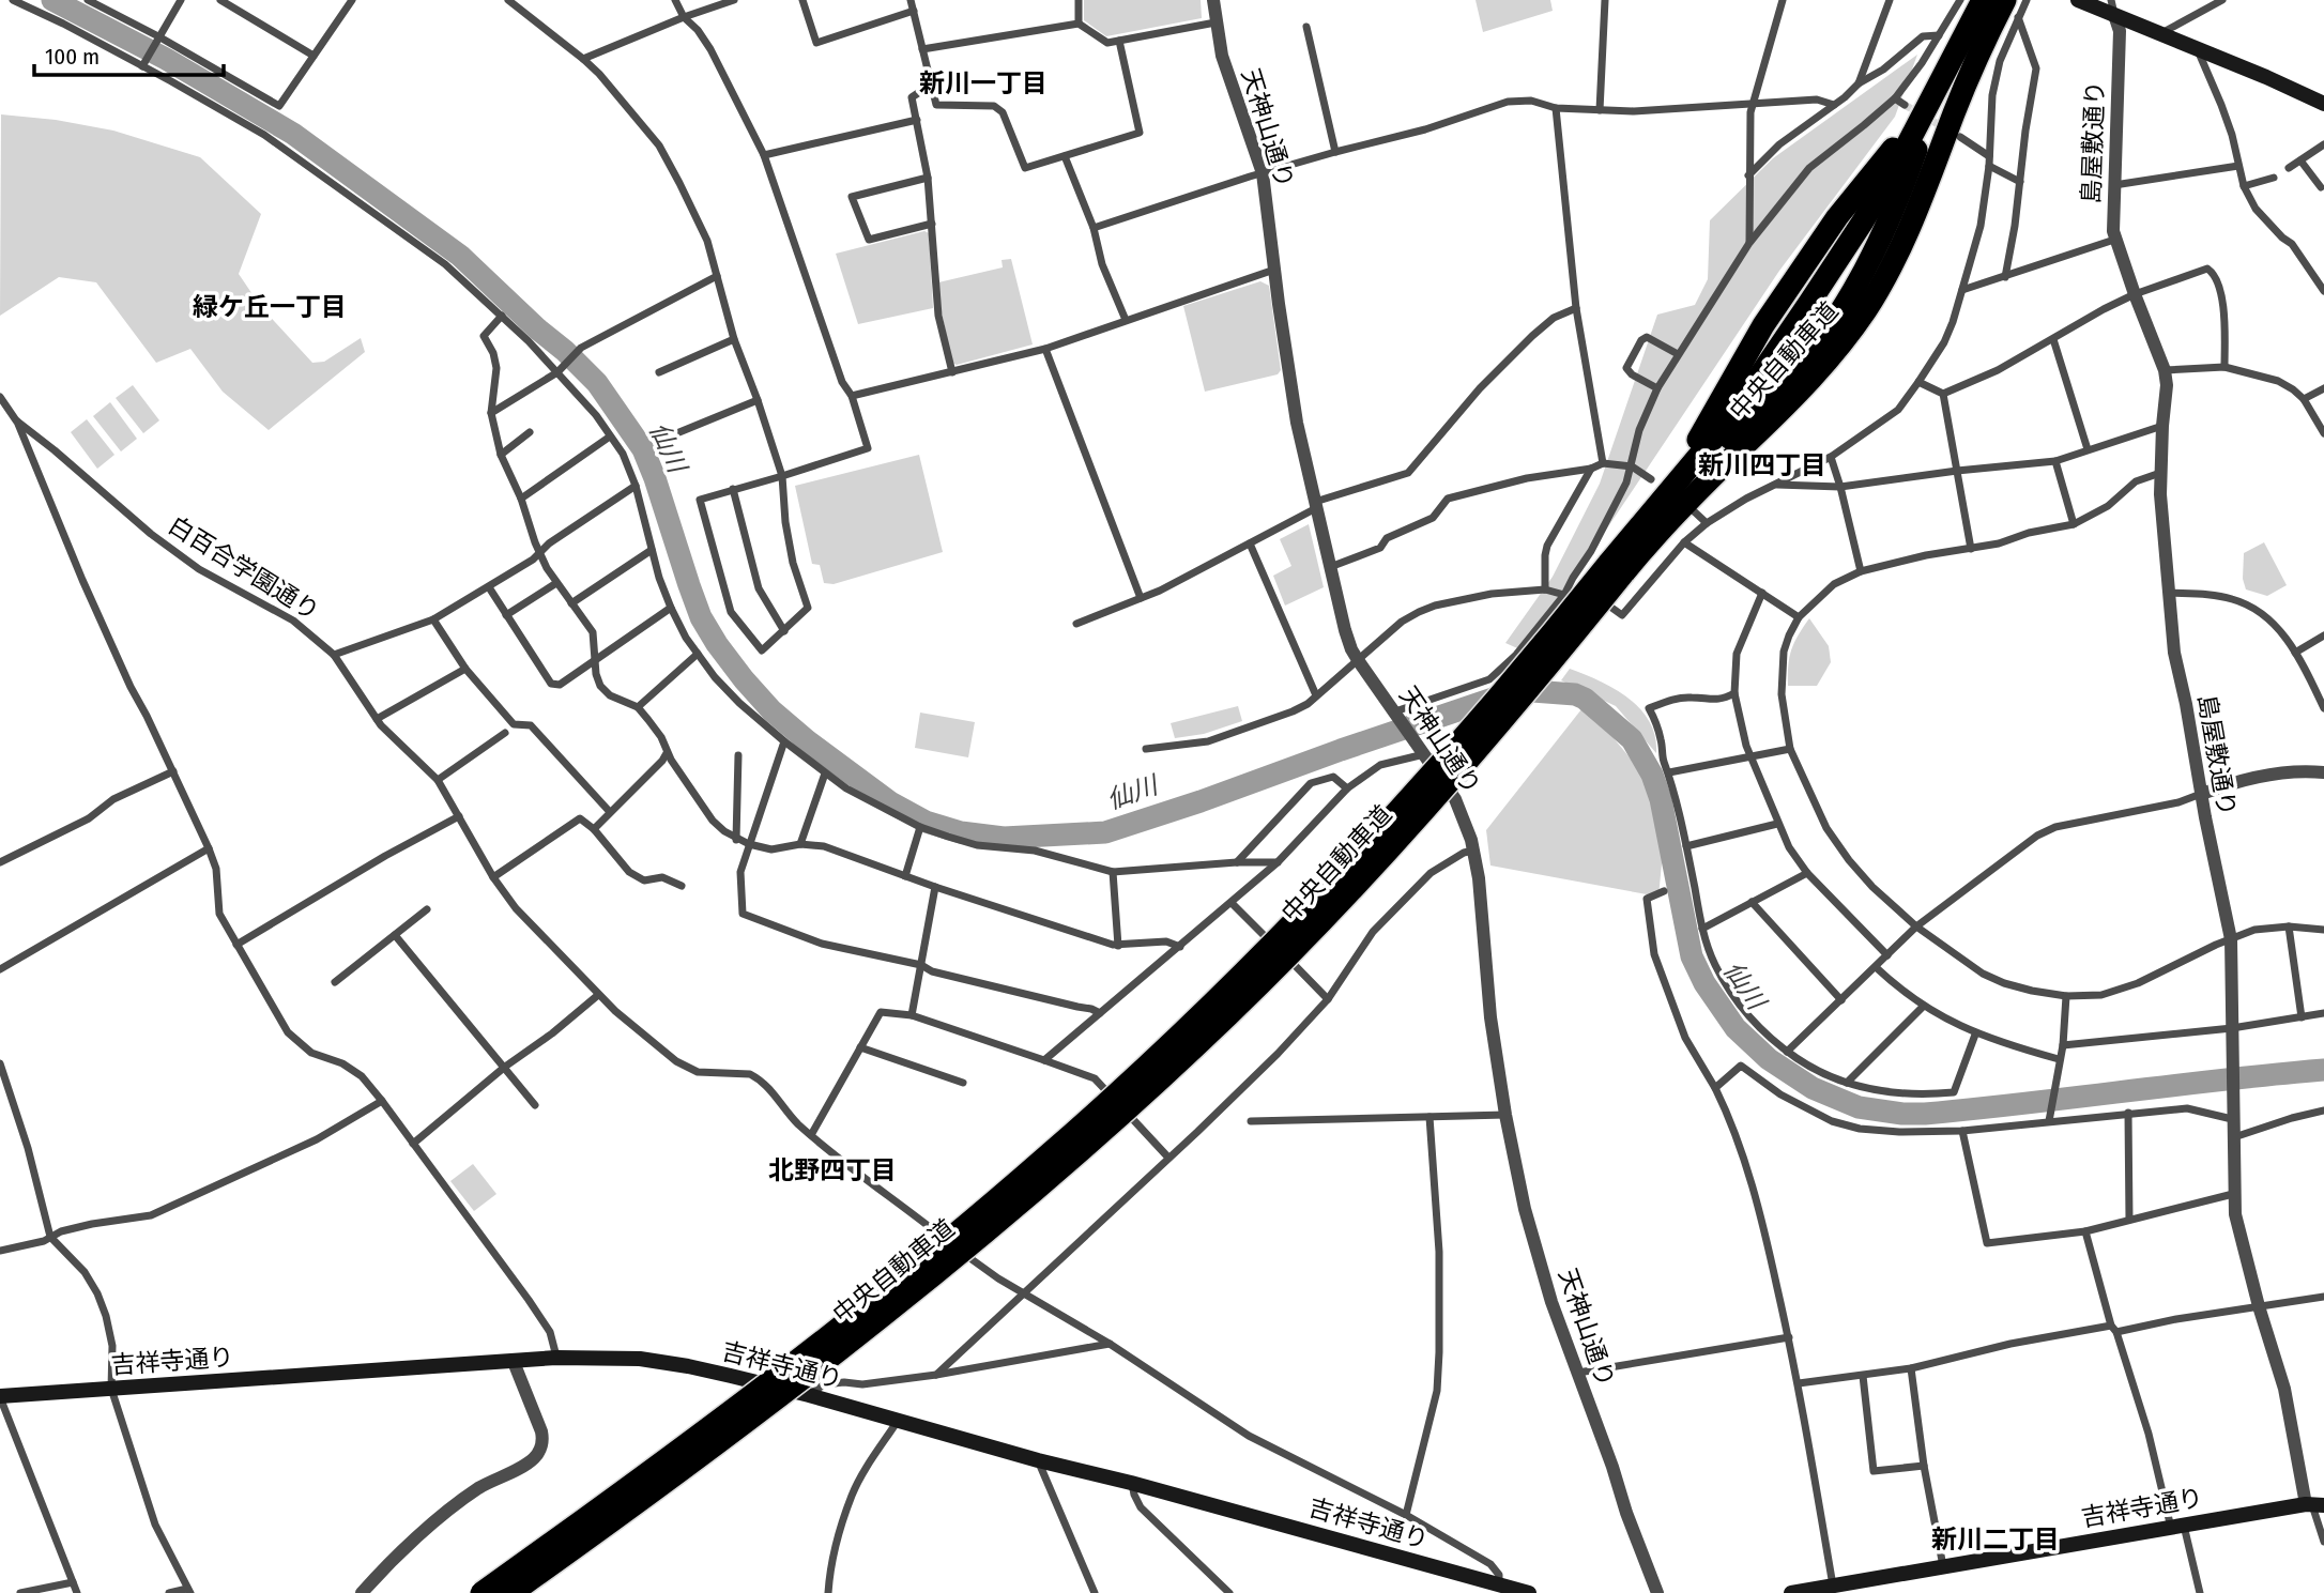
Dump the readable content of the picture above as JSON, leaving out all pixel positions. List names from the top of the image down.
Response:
{
  "streets": {
    "highway": ["中央自動車道"],
    "main road": ["吉祥寺通り"],
    "street": ["天神山通り", "島屋敷通り", "白百合学園通り"]
  },
  "crossings": [
    ["島屋敷通り", "吉祥寺通り"],
    ["白百合学園通り", "吉祥寺通り"]
  ],
  "districts": [
    "新川一丁目",
    "緑ケ丘一丁目",
    "新川四丁目",
    "北野四丁目",
    "新川二丁目"
  ],
  "water": ["仙川"],
  "scale_bar": "100 m"
}
